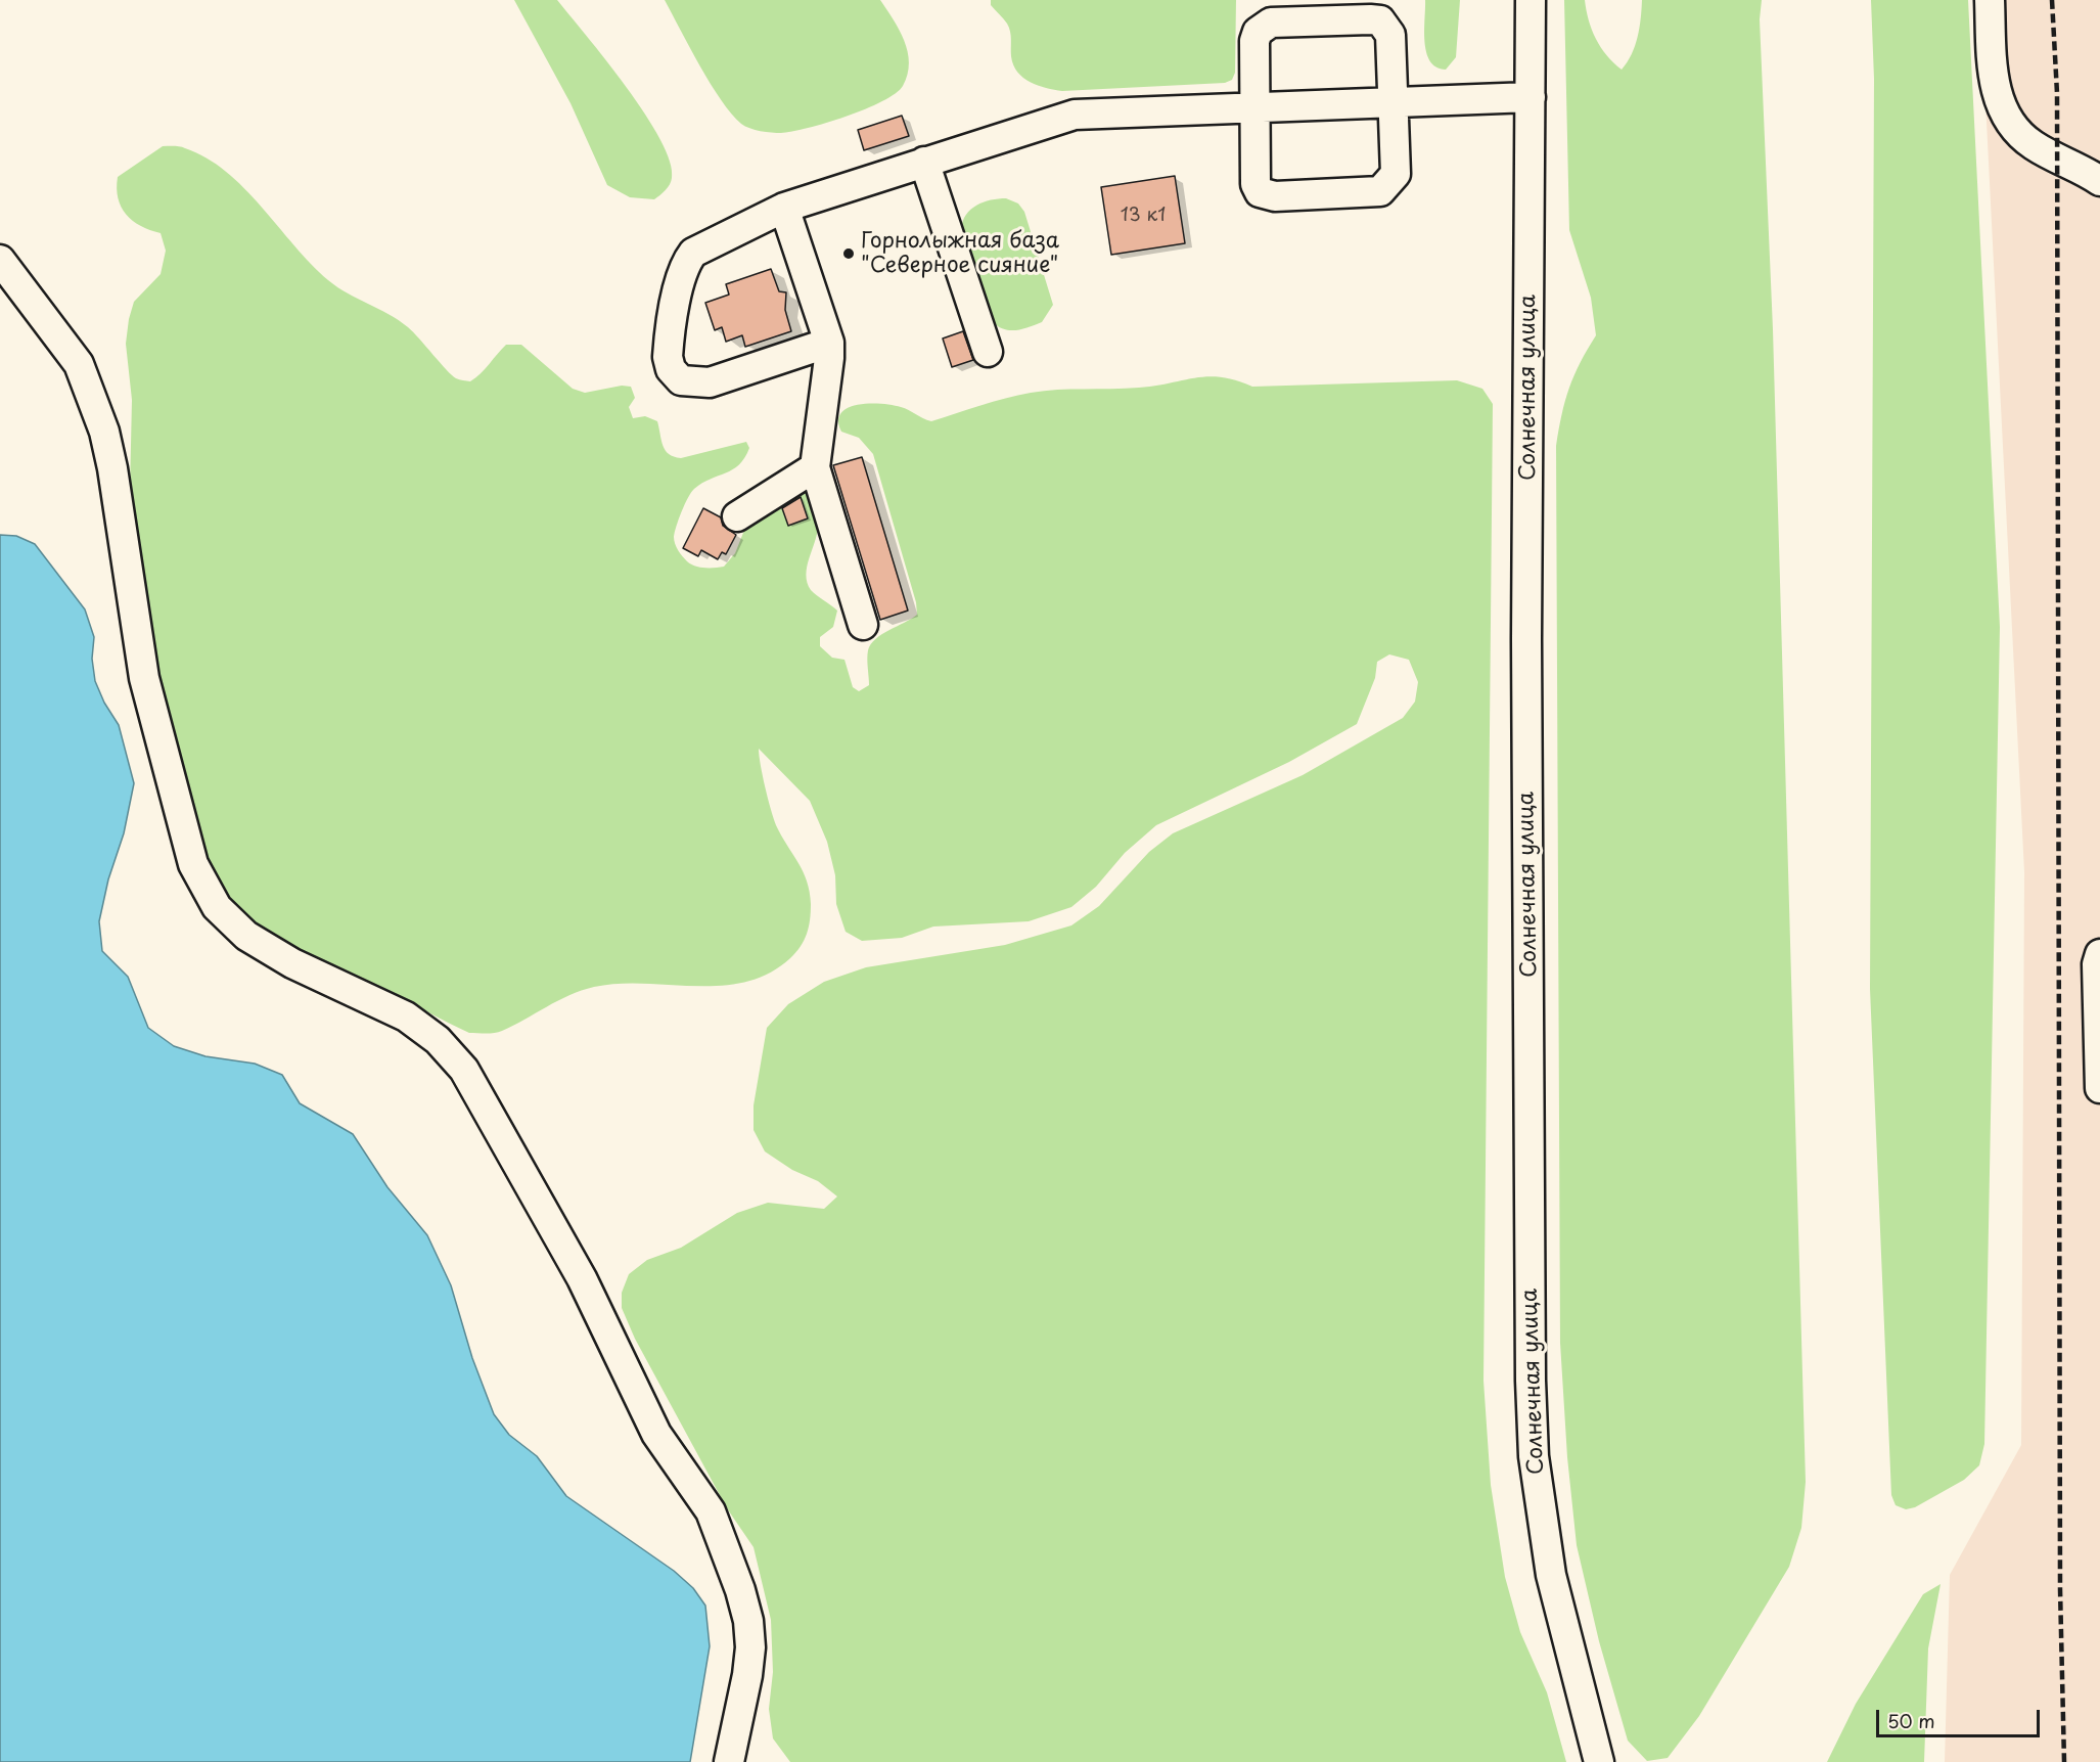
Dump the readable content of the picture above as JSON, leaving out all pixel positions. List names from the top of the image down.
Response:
{
  "streets": {
    "street": ["Солнечная улица"]
  },
  "places": ["Горнолыжная база \"Северное сияние\""],
  "house_numbers": ["13 к1"],
  "scale_bar": "50 m"
}
